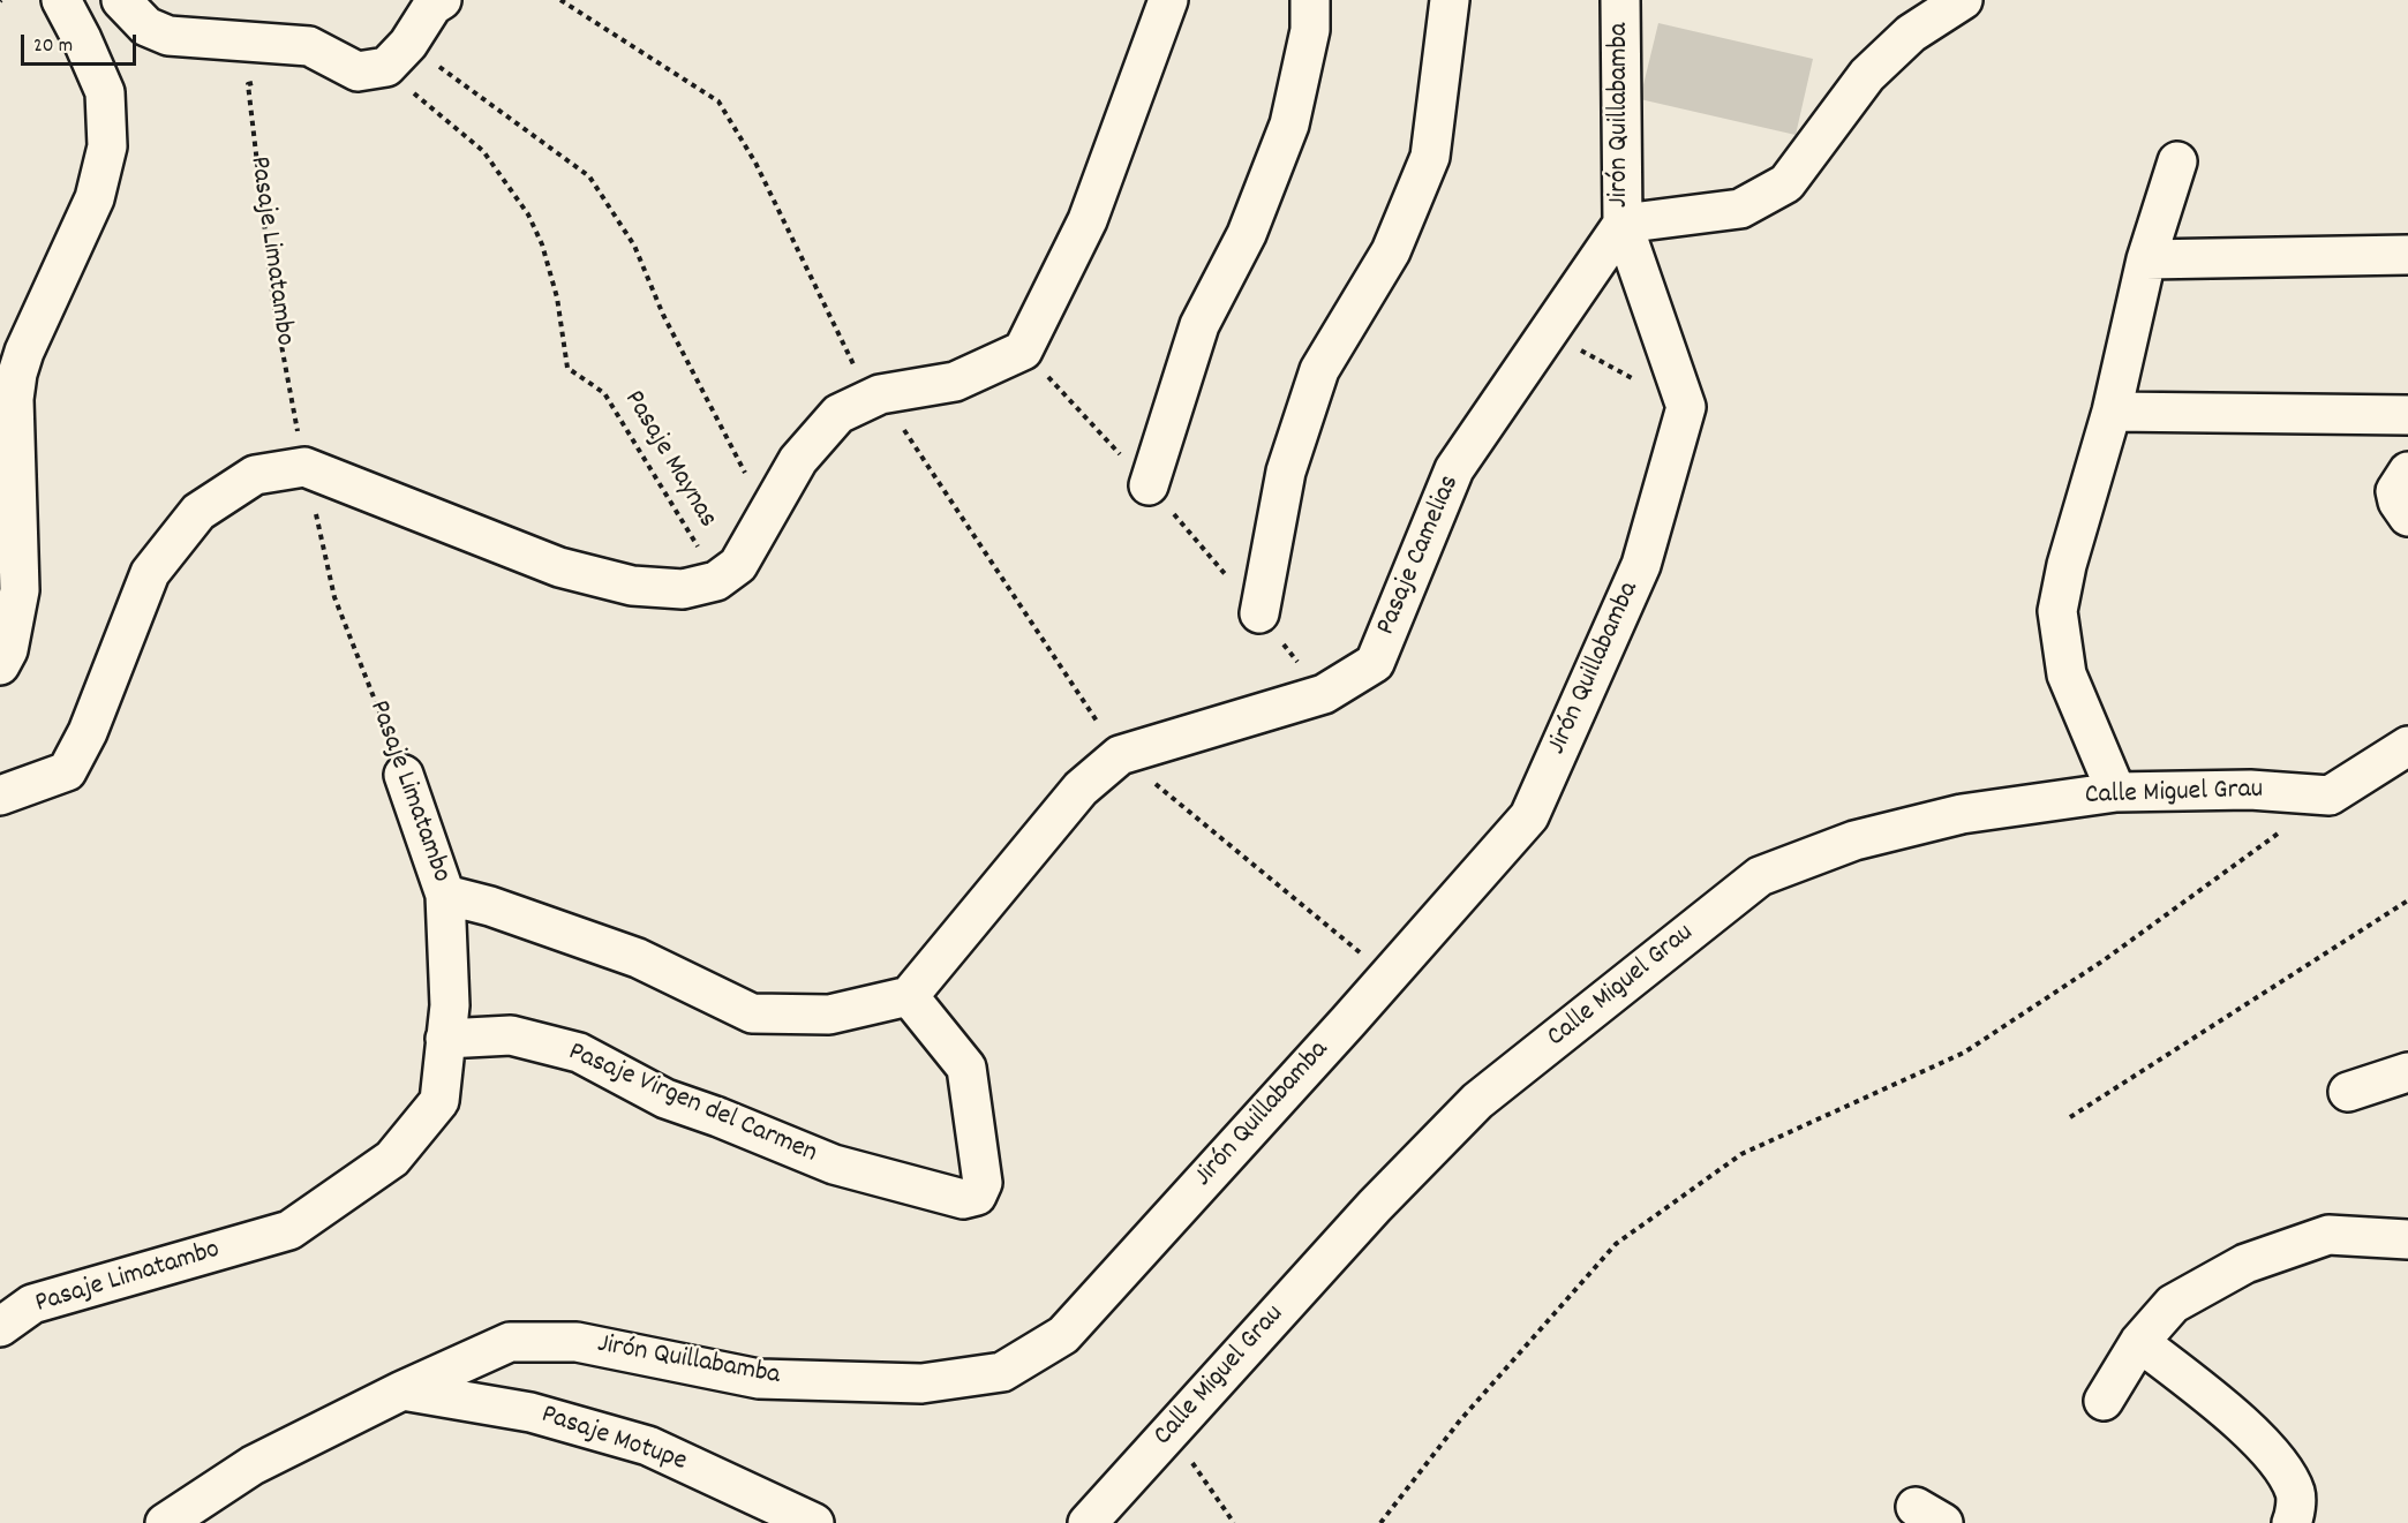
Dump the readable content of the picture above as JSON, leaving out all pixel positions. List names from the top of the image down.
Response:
{
  "streets": {
    "street": [
      "Jirón Quillabamba",
      "Pasaje Limatambo",
      "Pasaje Camelias",
      "Calle Miguel Grau",
      "Pasaje Virgen del Carmen",
      "Pasaje Motupe"
    ],
    "path": ["Pasaje Maynas"]
  },
  "crossings": [
    ["Jirón Quillabamba", "Pasaje Camelias"],
    ["Jirón Quillabamba", "Pasaje Motupe"],
    ["Pasaje Limatambo", "Pasaje Virgen del Carmen"]
  ],
  "scale_bar": "20 m"
}
